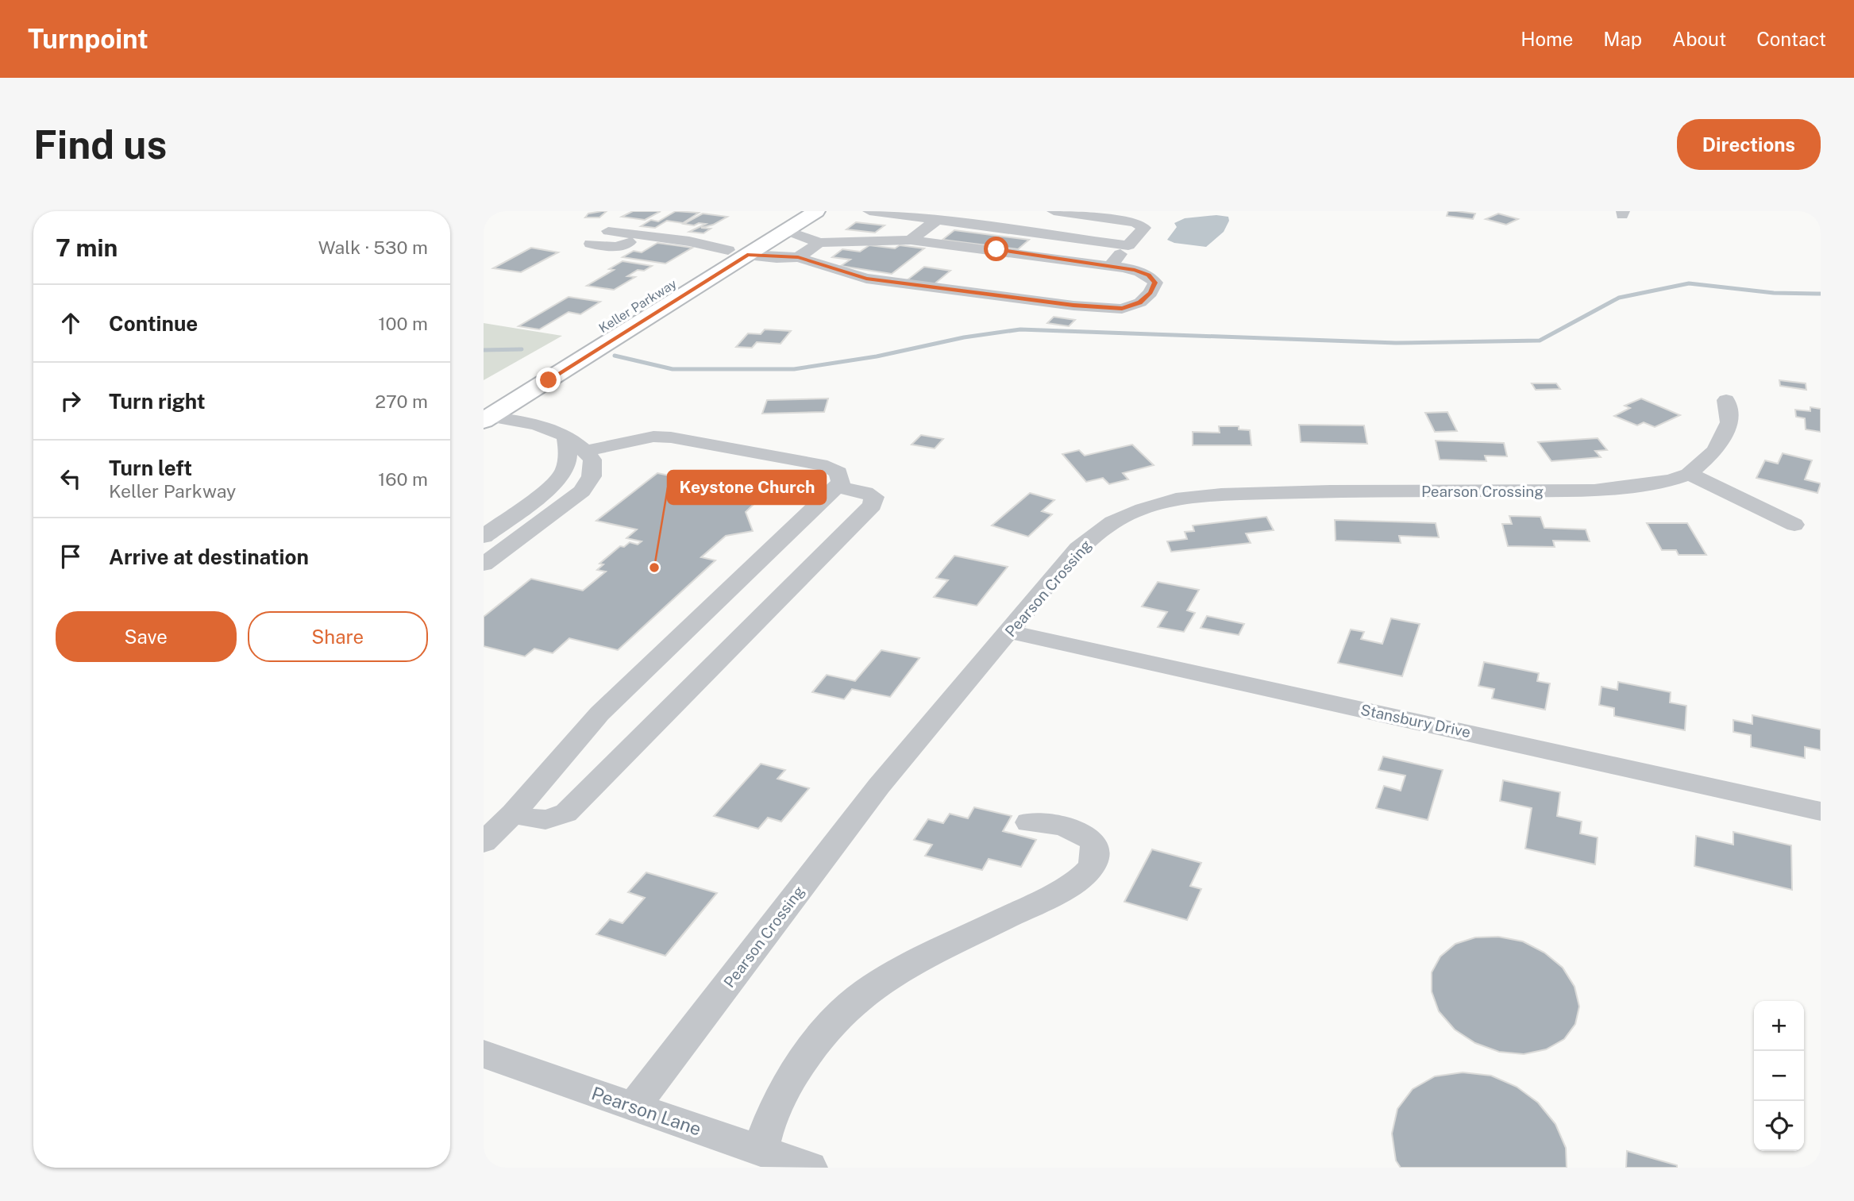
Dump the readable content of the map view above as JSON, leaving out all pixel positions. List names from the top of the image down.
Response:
{
  "streets": {
    "main road": ["Keller Parkway"],
    "street": ["Pearson Crossing", "Stansbury Drive", "Pearson Lane"]
  },
  "crossings": [
    ["Pearson Crossing", "Stansbury Drive"],
    ["Pearson Crossing", "Pearson Lane"]
  ],
  "places": ["Keystone Church"],
  "page": {
    "header": "Turnpoint",
    "nav": [
      "Home",
      "Map",
      "About",
      "Contact"
    ],
    "buttons": [
      "Directions",
      ["Save", "Share"]
    ],
    "title": "Find us",
    "heading": ["7 min", "Walk · 530 m"],
    "list": [
      ["Continue", "100 m"],
      ["Turn right", "270 m"],
      ["Turn left", "Keller Parkway", "160 m"],
      "Arrive at destination"
    ],
    "map_buttons": ["+", "−"]
  }
}
